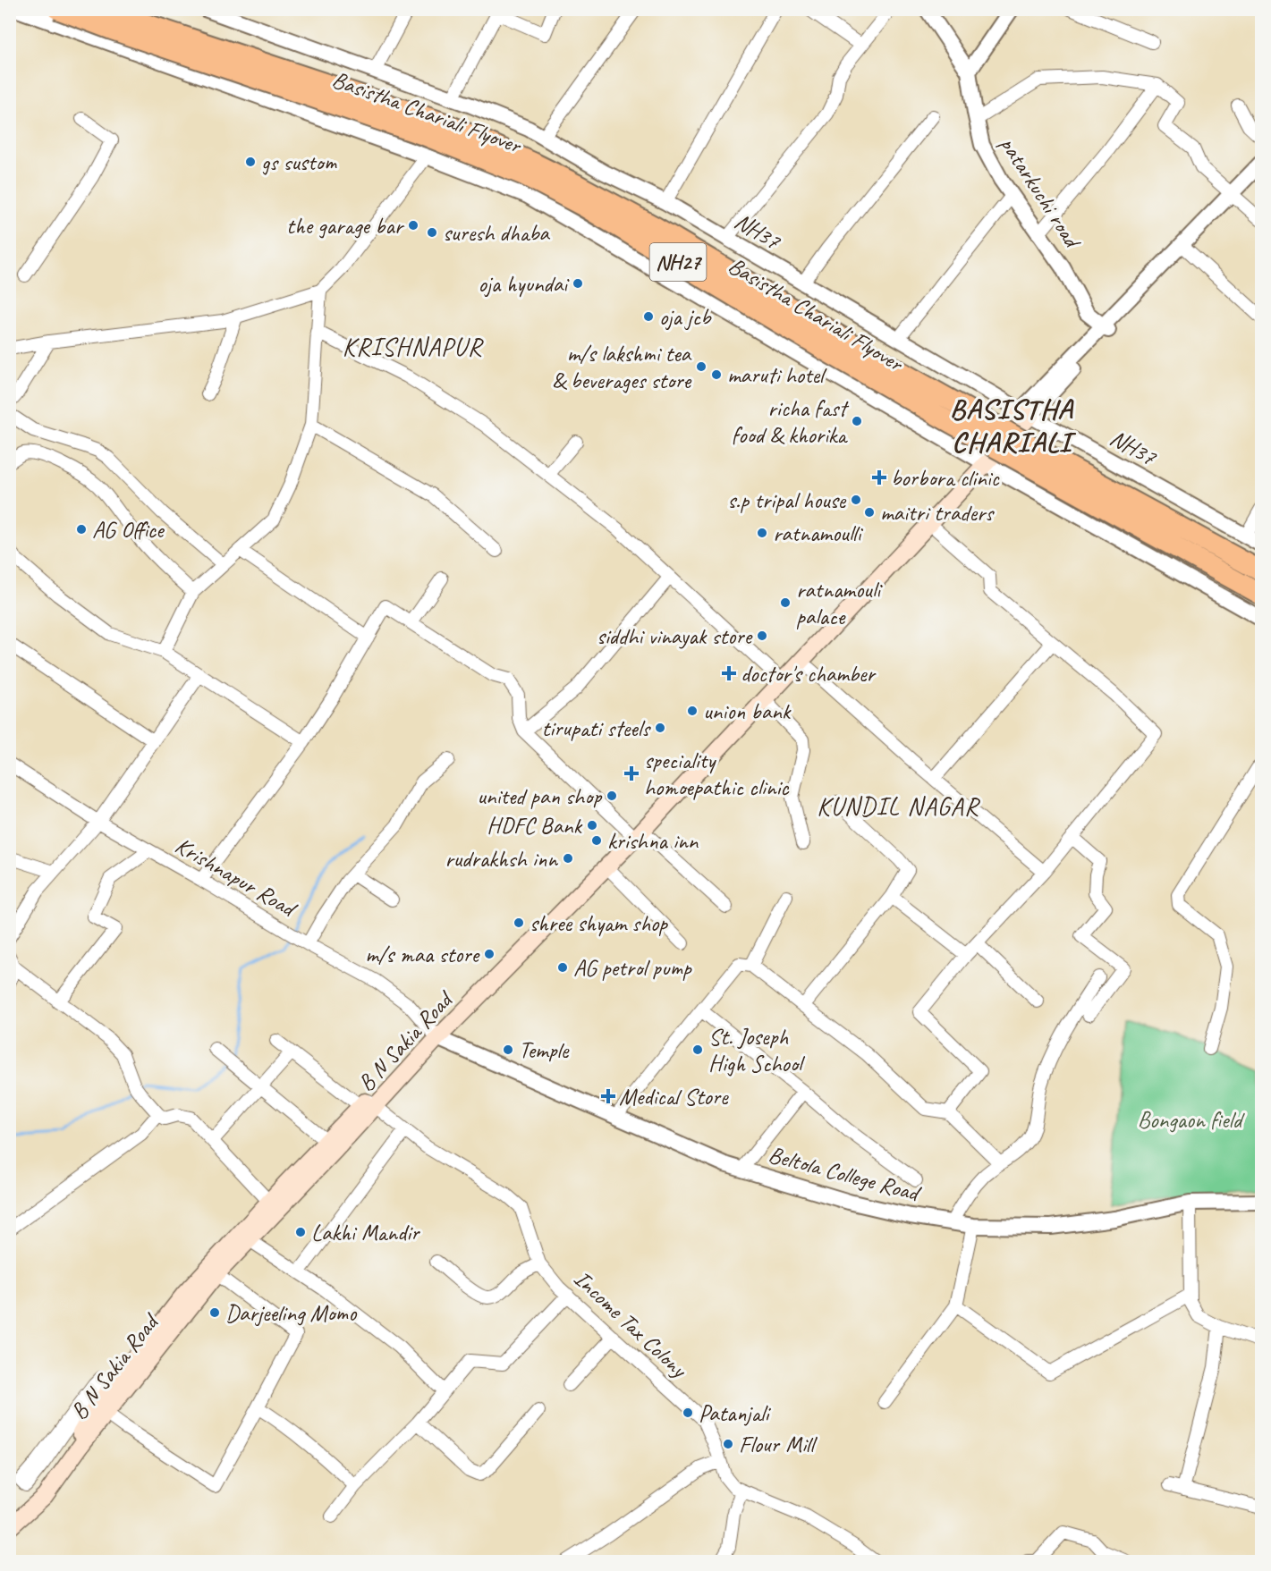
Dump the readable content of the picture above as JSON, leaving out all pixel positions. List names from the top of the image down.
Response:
{
  "streets": {
    "highway": ["Basistha Chariali Flyover", "NH27"],
    "main road": ["B N Sakia Road"],
    "street": [
      "patarkuchi road",
      "NH37",
      "Krishnapur Road",
      "Beltola College Road",
      "Income Tax Colony"
    ]
  },
  "crossings": [
    ["Krishnapur Road", "B N Sakia Road"],
    ["Krishnapur Road", "Beltola College Road"],
    ["B N Sakia Road", "Beltola College Road"],
    ["B N Sakia Road", "Income Tax Colony"]
  ],
  "districts": ["KRISHNAPUR", "BASISTHA CHARIALI", "KUNDIL NAGAR"],
  "parks": ["Bongaon field"],
  "places": {
    "other": [
      "gs sustom",
      "the garage bar",
      "suresh dhaba",
      "oja hyundai",
      "oja jcb",
      "m/s lakshmi tea & beverages store",
      "maruti hotel",
      "richa fast food & khorika",
      "s.p tripal house",
      "maitri traders",
      "AG Office",
      "ratnamoulli",
      "ratnamouli palace",
      "siddhi vinayak store",
      "union bank",
      "tirupati steels",
      "united pan shop",
      "HDFC Bank",
      "krishna inn",
      "rudrakhsh inn",
      "shree shyam shop",
      "m/s maa store",
      "AG petrol pump",
      "Temple",
      "St. Joseph High School",
      "Lakhi Mandir",
      "Darjeeling Momo",
      "Patanjali",
      "Flour Mill"
    ],
    "health": [
      "borbora clinic",
      "doctor's chamber",
      "speciality homoepathic clinic",
      "Medical Store"
    ]
  }
}
